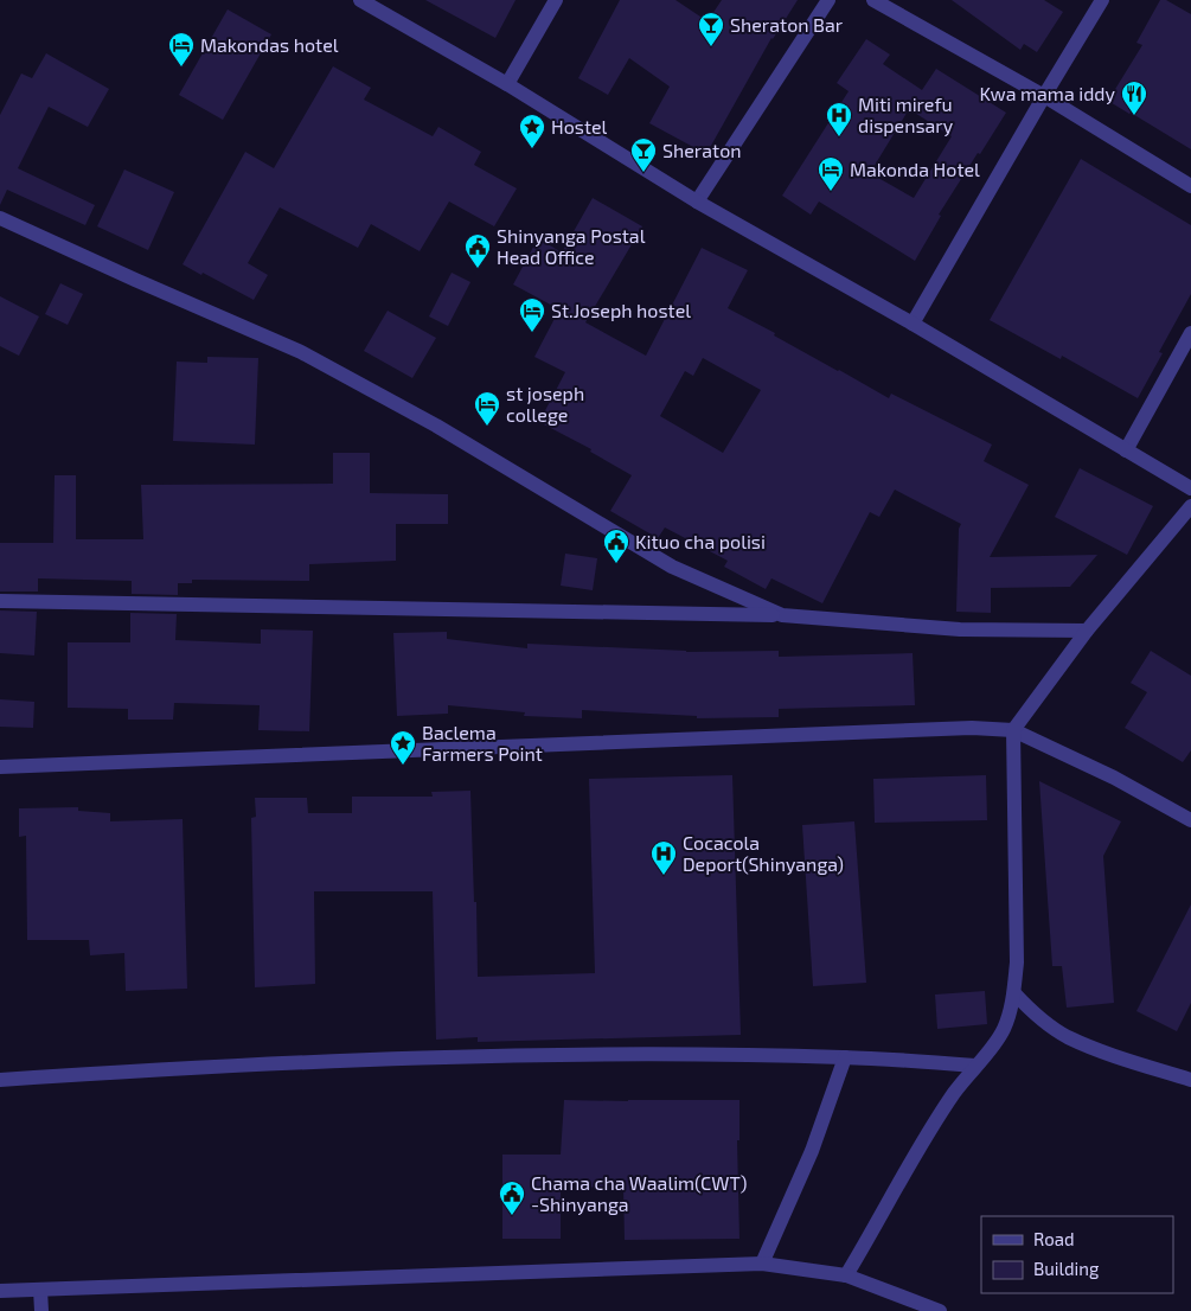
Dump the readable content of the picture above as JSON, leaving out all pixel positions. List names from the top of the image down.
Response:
{
  "places": {
    "bar": ["Sheraton Bar", "Sheraton"],
    "hotel": [
      "Makondas hotel",
      "Makonda Hotel",
      "St.Joseph hostel",
      "st joseph college"
    ],
    "restaurant": ["Kwa mama iddy"],
    "hospital": ["Miti mirefu dispensary", "Cocacola Deport(Shinyanga)"],
    "place": ["Hostel", "Baclema Farmers Point"],
    "public building": ["Shinyanga Postal Head Office", "Kituo cha polisi", "Chama cha Waalim(CWT) -Shinyanga"]
  },
  "legend": ["Road", "Building"]
}
